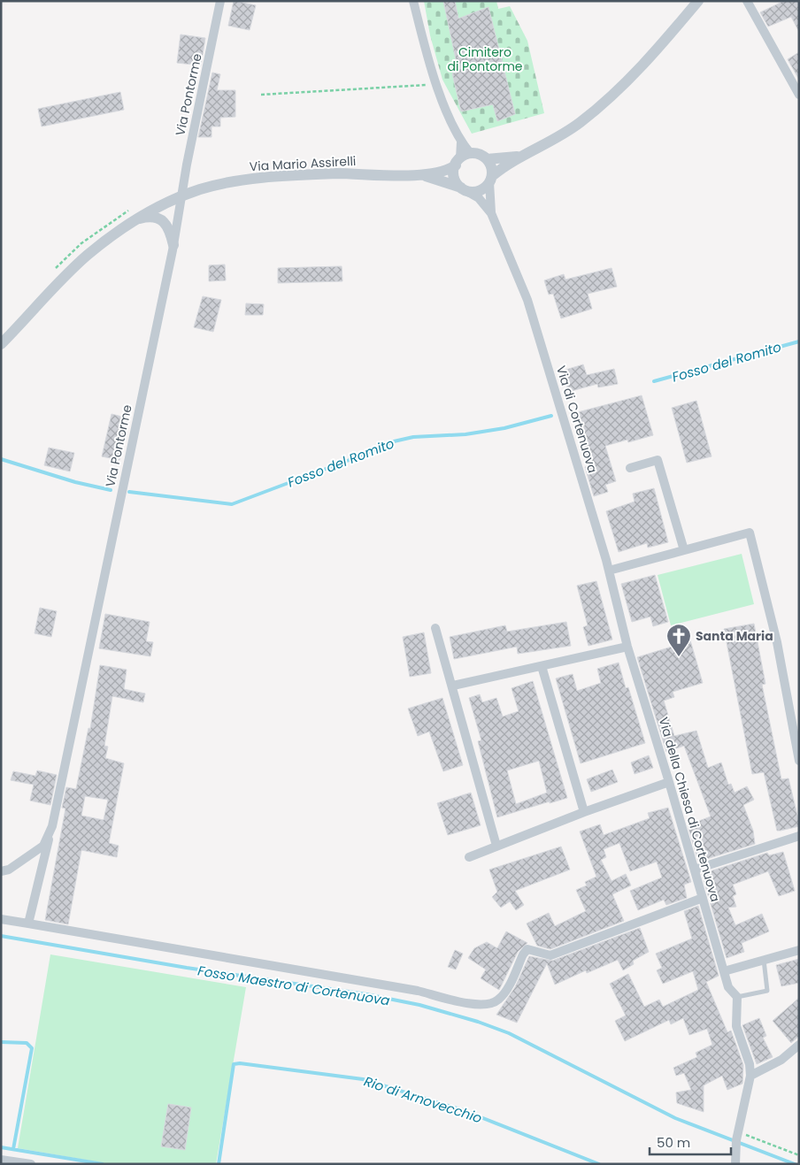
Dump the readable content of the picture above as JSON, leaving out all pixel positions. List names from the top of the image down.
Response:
{
  "streets": {
    "street": [
      "Via Pontorme",
      "Via Mario Assirelli",
      "Via di Cortenuova",
      "Via della Chiesa di Cortenuova"
    ]
  },
  "crossings": [
    ["Via Pontorme", "Via Mario Assirelli"],
    ["Via di Cortenuova", "Via della Chiesa di Cortenuova"]
  ],
  "water": ["Fosso del Romito", "Fosso Maestro di Cortenuova", "Rio di Arnovecchio"],
  "parks": ["Cimitero di Pontorme"],
  "places": {
    "church": ["Santa Maria"]
  },
  "scale_bar": "50 m"
}
